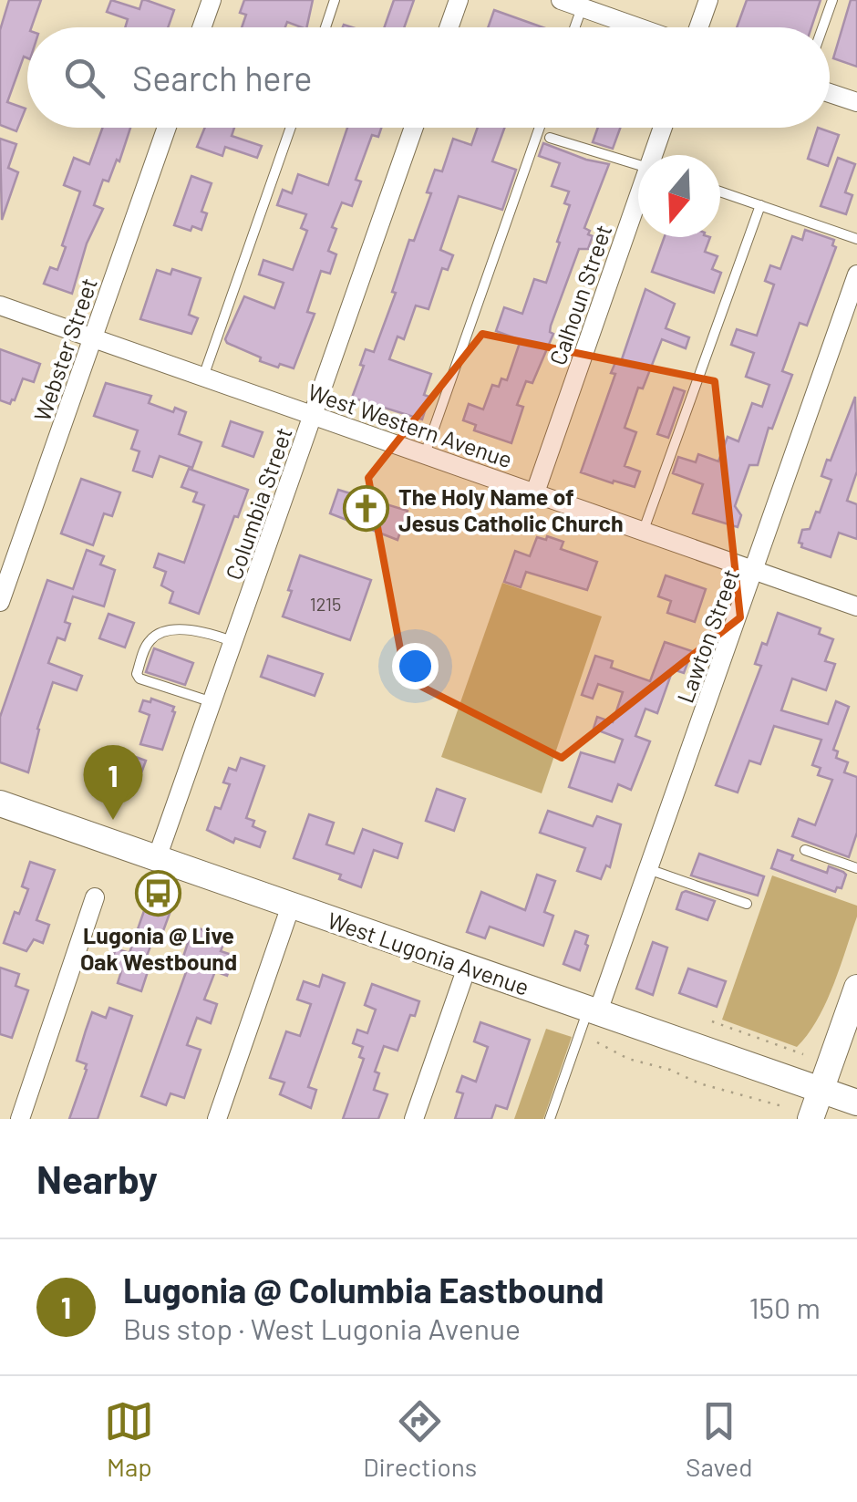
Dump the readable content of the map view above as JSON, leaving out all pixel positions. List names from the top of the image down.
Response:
{
  "streets": {
    "main road": ["West Lugonia Avenue"],
    "street": [
      "Calhoun Street",
      "Webster Street",
      "West Western Avenue",
      "Columbia Street",
      "Lawton Street"
    ]
  },
  "crossings": [
    ["Calhoun Street", "West Western Avenue"],
    ["Webster Street", "West Western Avenue"],
    ["West Western Avenue", "Columbia Street"],
    ["West Western Avenue", "Lawton Street"],
    ["Columbia Street", "West Lugonia Avenue"],
    ["Lawton Street", "West Lugonia Avenue"]
  ],
  "places": {
    "church": ["The Holy Name of Jesus Catholic Church"],
    "bus stop": ["Lugonia @ Live Oak Westbound"]
  },
  "house_numbers": ["1215"],
  "north": "bottom",
  "page": {
    "search": "Search here",
    "pins": "1",
    "heading": "Nearby",
    "list": [
      {
        "mark": "1",
        "name": "Lugonia @ Columbia Eastbound",
        "note": "Bus stop · West Lugonia Avenue",
        "value": "150 m"
      }
    ],
    "nav": ["Map", "Directions", "Saved"]
  }
}
